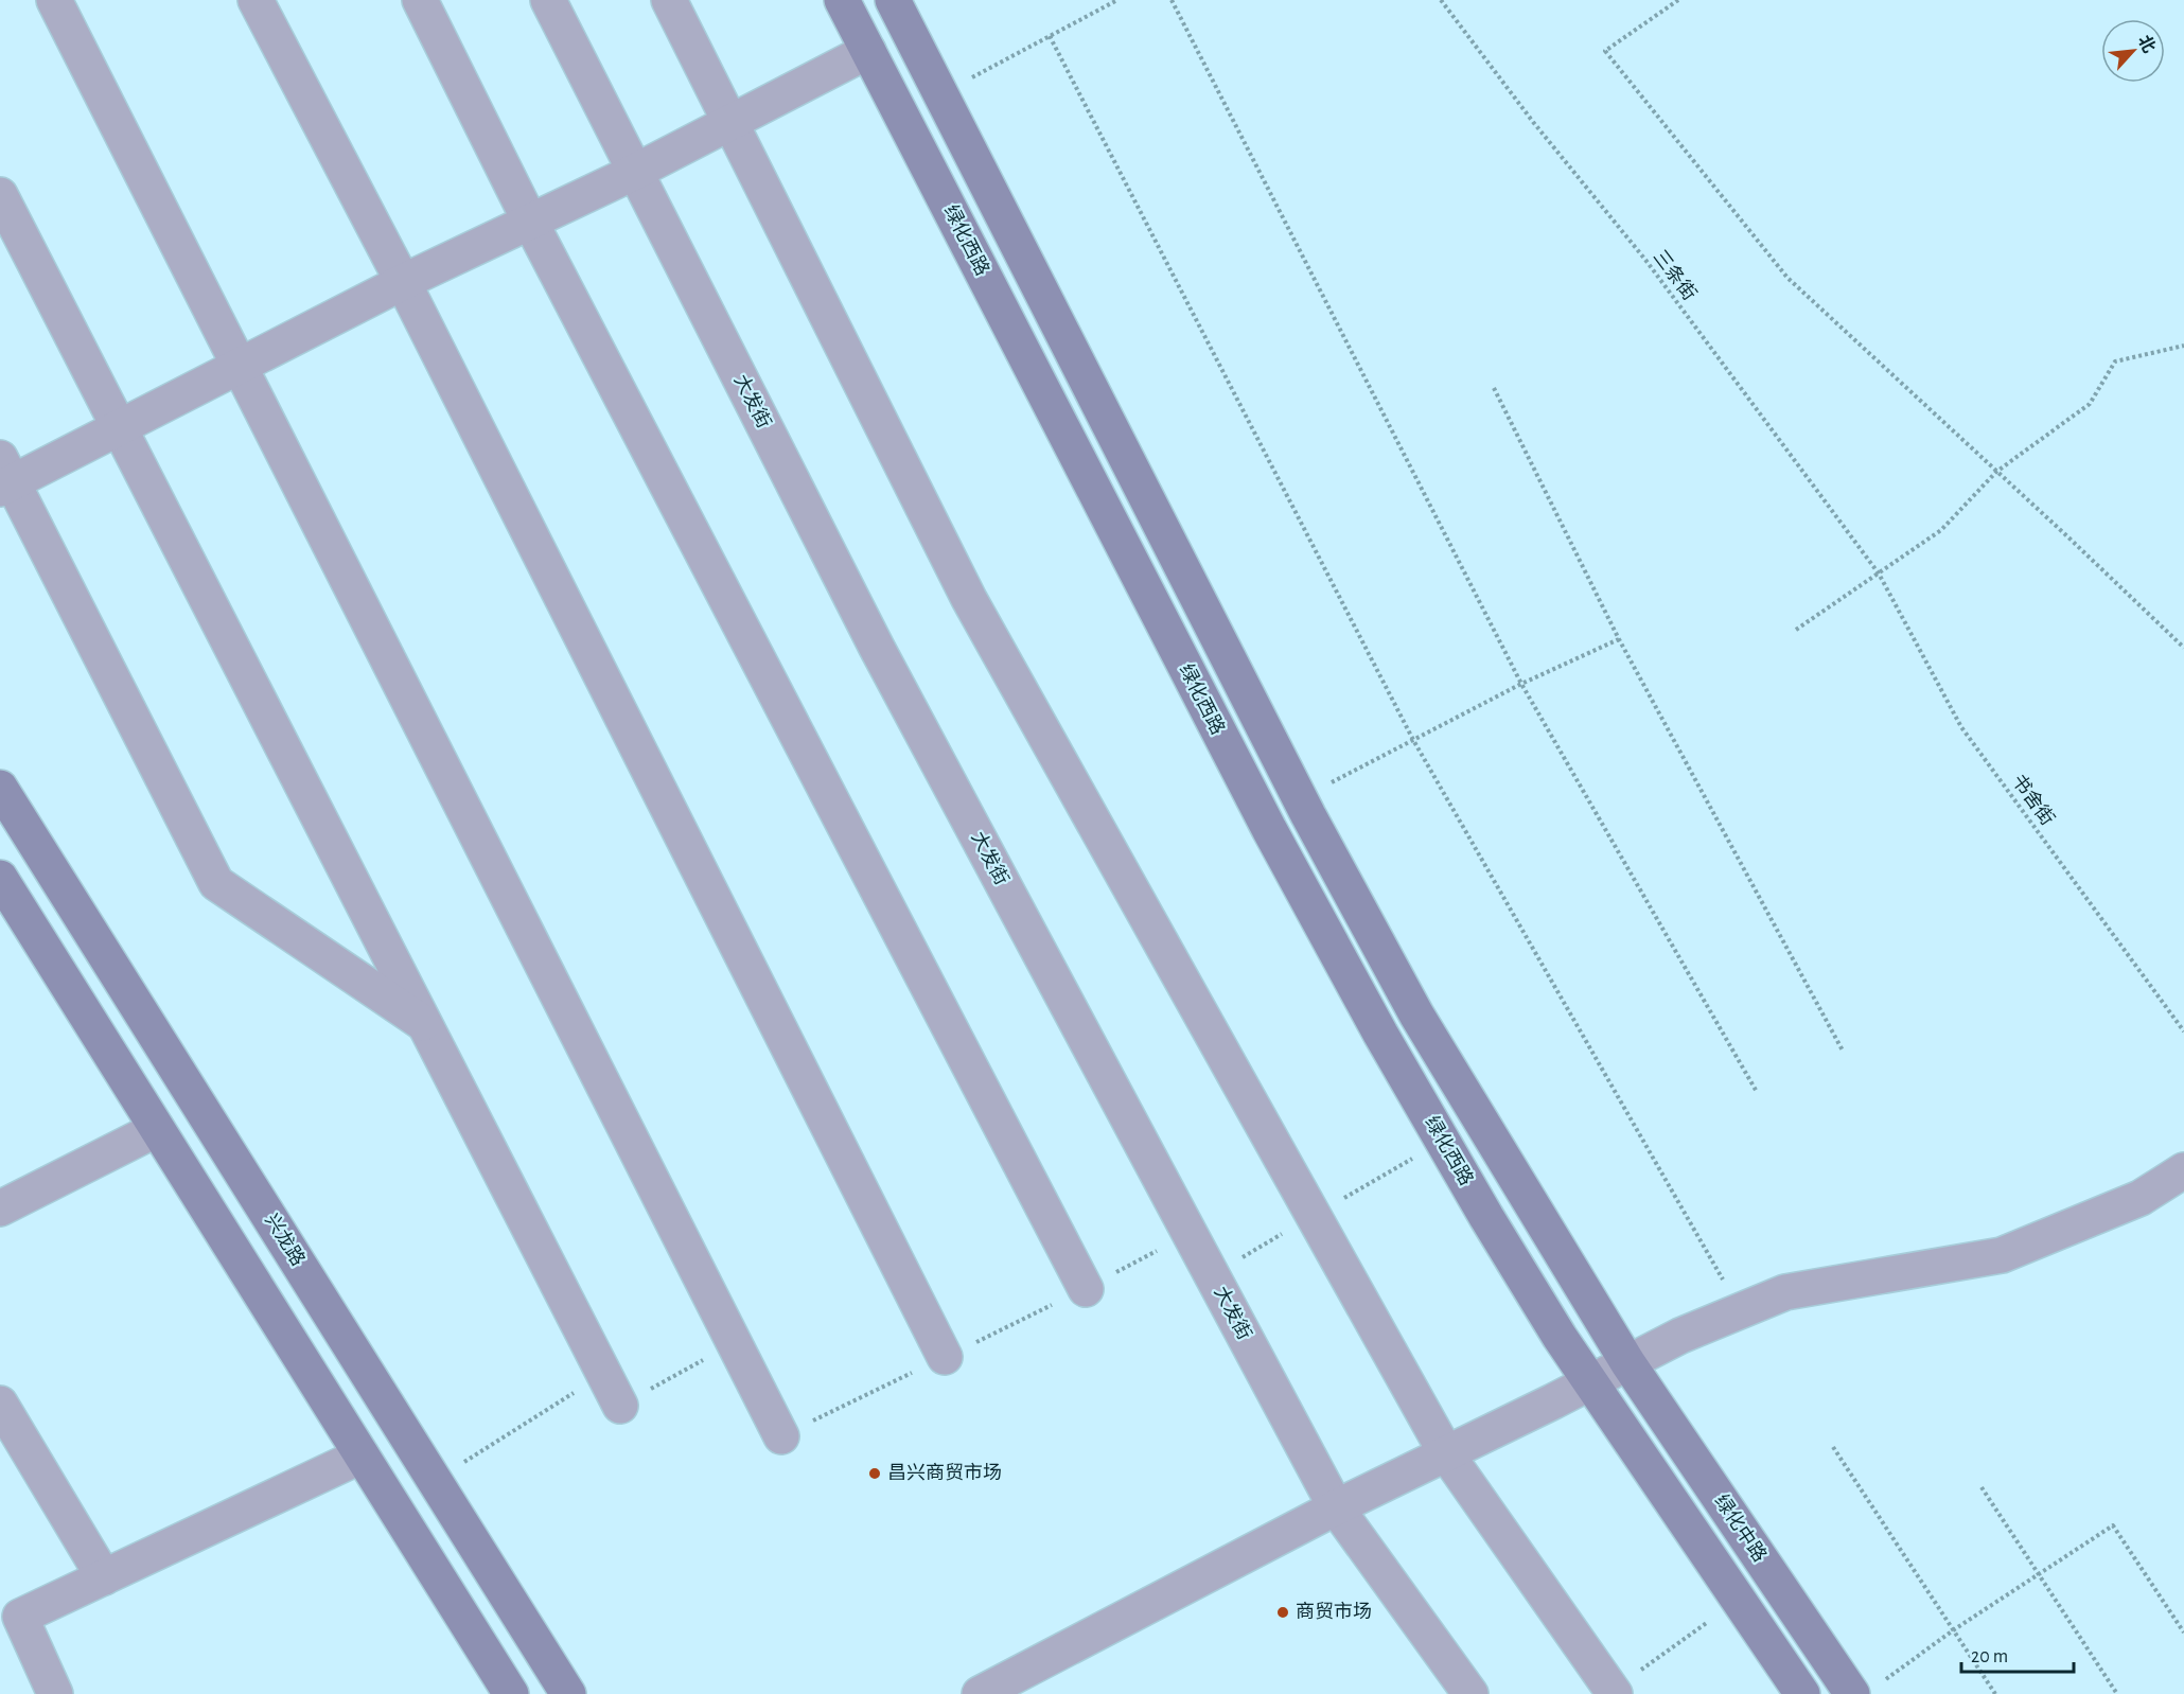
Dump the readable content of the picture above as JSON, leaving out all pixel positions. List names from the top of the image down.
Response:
{
  "streets": {
    "main road": ["绿化西路", "兴龙路", "绿化中路"],
    "street": ["大发街"],
    "path": ["三条街", "书舍街"]
  },
  "crossings": [
    ["三条街", "书舍街"]
  ],
  "places": ["昌兴商贸市场", "商贸市场"],
  "scale_bar": "20 m",
  "north": "top right"
}
